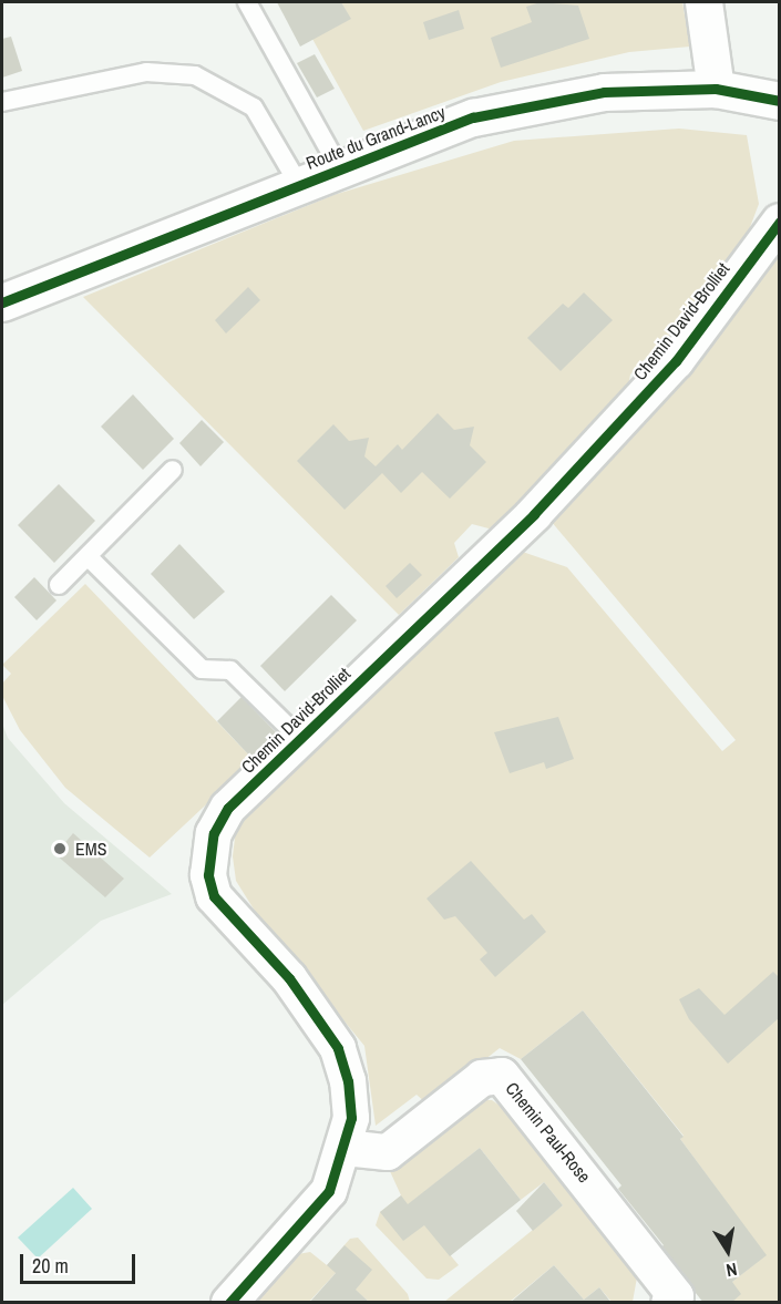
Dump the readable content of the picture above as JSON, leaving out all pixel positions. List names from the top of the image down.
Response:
{
  "streets": {
    "street": ["Route du Grand-Lancy", "Chemin David-Brolliet", "Chemin Paul-Rose"]
  },
  "crossings": [
    ["Chemin David-Brolliet", "Chemin Paul-Rose"]
  ],
  "places": ["EMS"],
  "scale_bar": "20 m",
  "north": "bottom"
}
